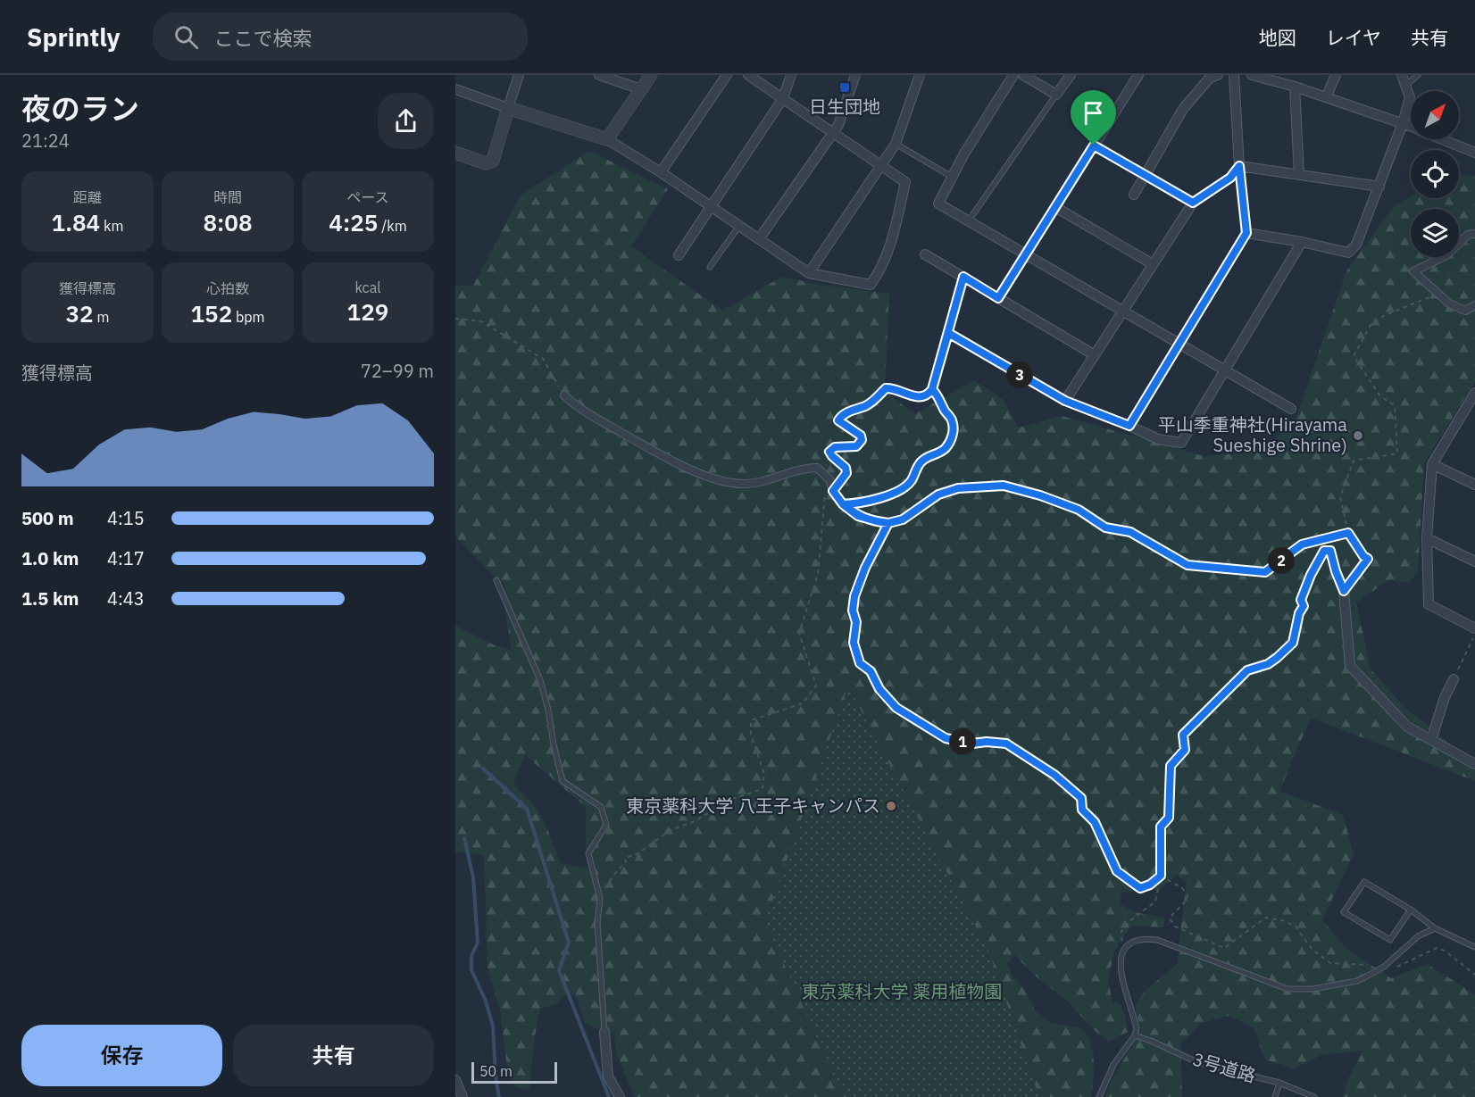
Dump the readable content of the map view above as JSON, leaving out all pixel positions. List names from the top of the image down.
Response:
{
  "streets": {
    "lane": ["3号道路"]
  },
  "parks": ["東京薬科大学 薬用植物園"],
  "places": {
    "transit": ["日生団地"],
    "other": ["平山季重神社(Hirayama Sueshige Shrine)", "東京薬科大学 八王子キャンパス"]
  },
  "scale_bar": "50 m",
  "north": "top right",
  "page": {
    "header": "Sprintly",
    "search": "ここで検索",
    "nav": ["地図", "レイヤ", "共有"],
    "heading": ["夜のラン", "21:24"],
    "stats": [
      ["距離", "1.84 km"],
      ["時間", "8:08"],
      ["ペース", "4:25 /km"],
      ["獲得標高", "32 m"],
      ["心拍数", "152 bpm"],
      ["kcal", "129"]
    ],
    "chart": ["獲得標高", "72–99 m"],
    "pins": ["3", "2", "1"],
    "list": [
      {
        "name": "500 m",
        "note": "4:15"
      },
      {
        "name": "1.0 km",
        "note": "4:17"
      },
      {
        "name": "1.5 km",
        "note": "4:43"
      }
    ],
    "buttons": ["保存", "共有"],
    "scale": "50 m"
  }
}
